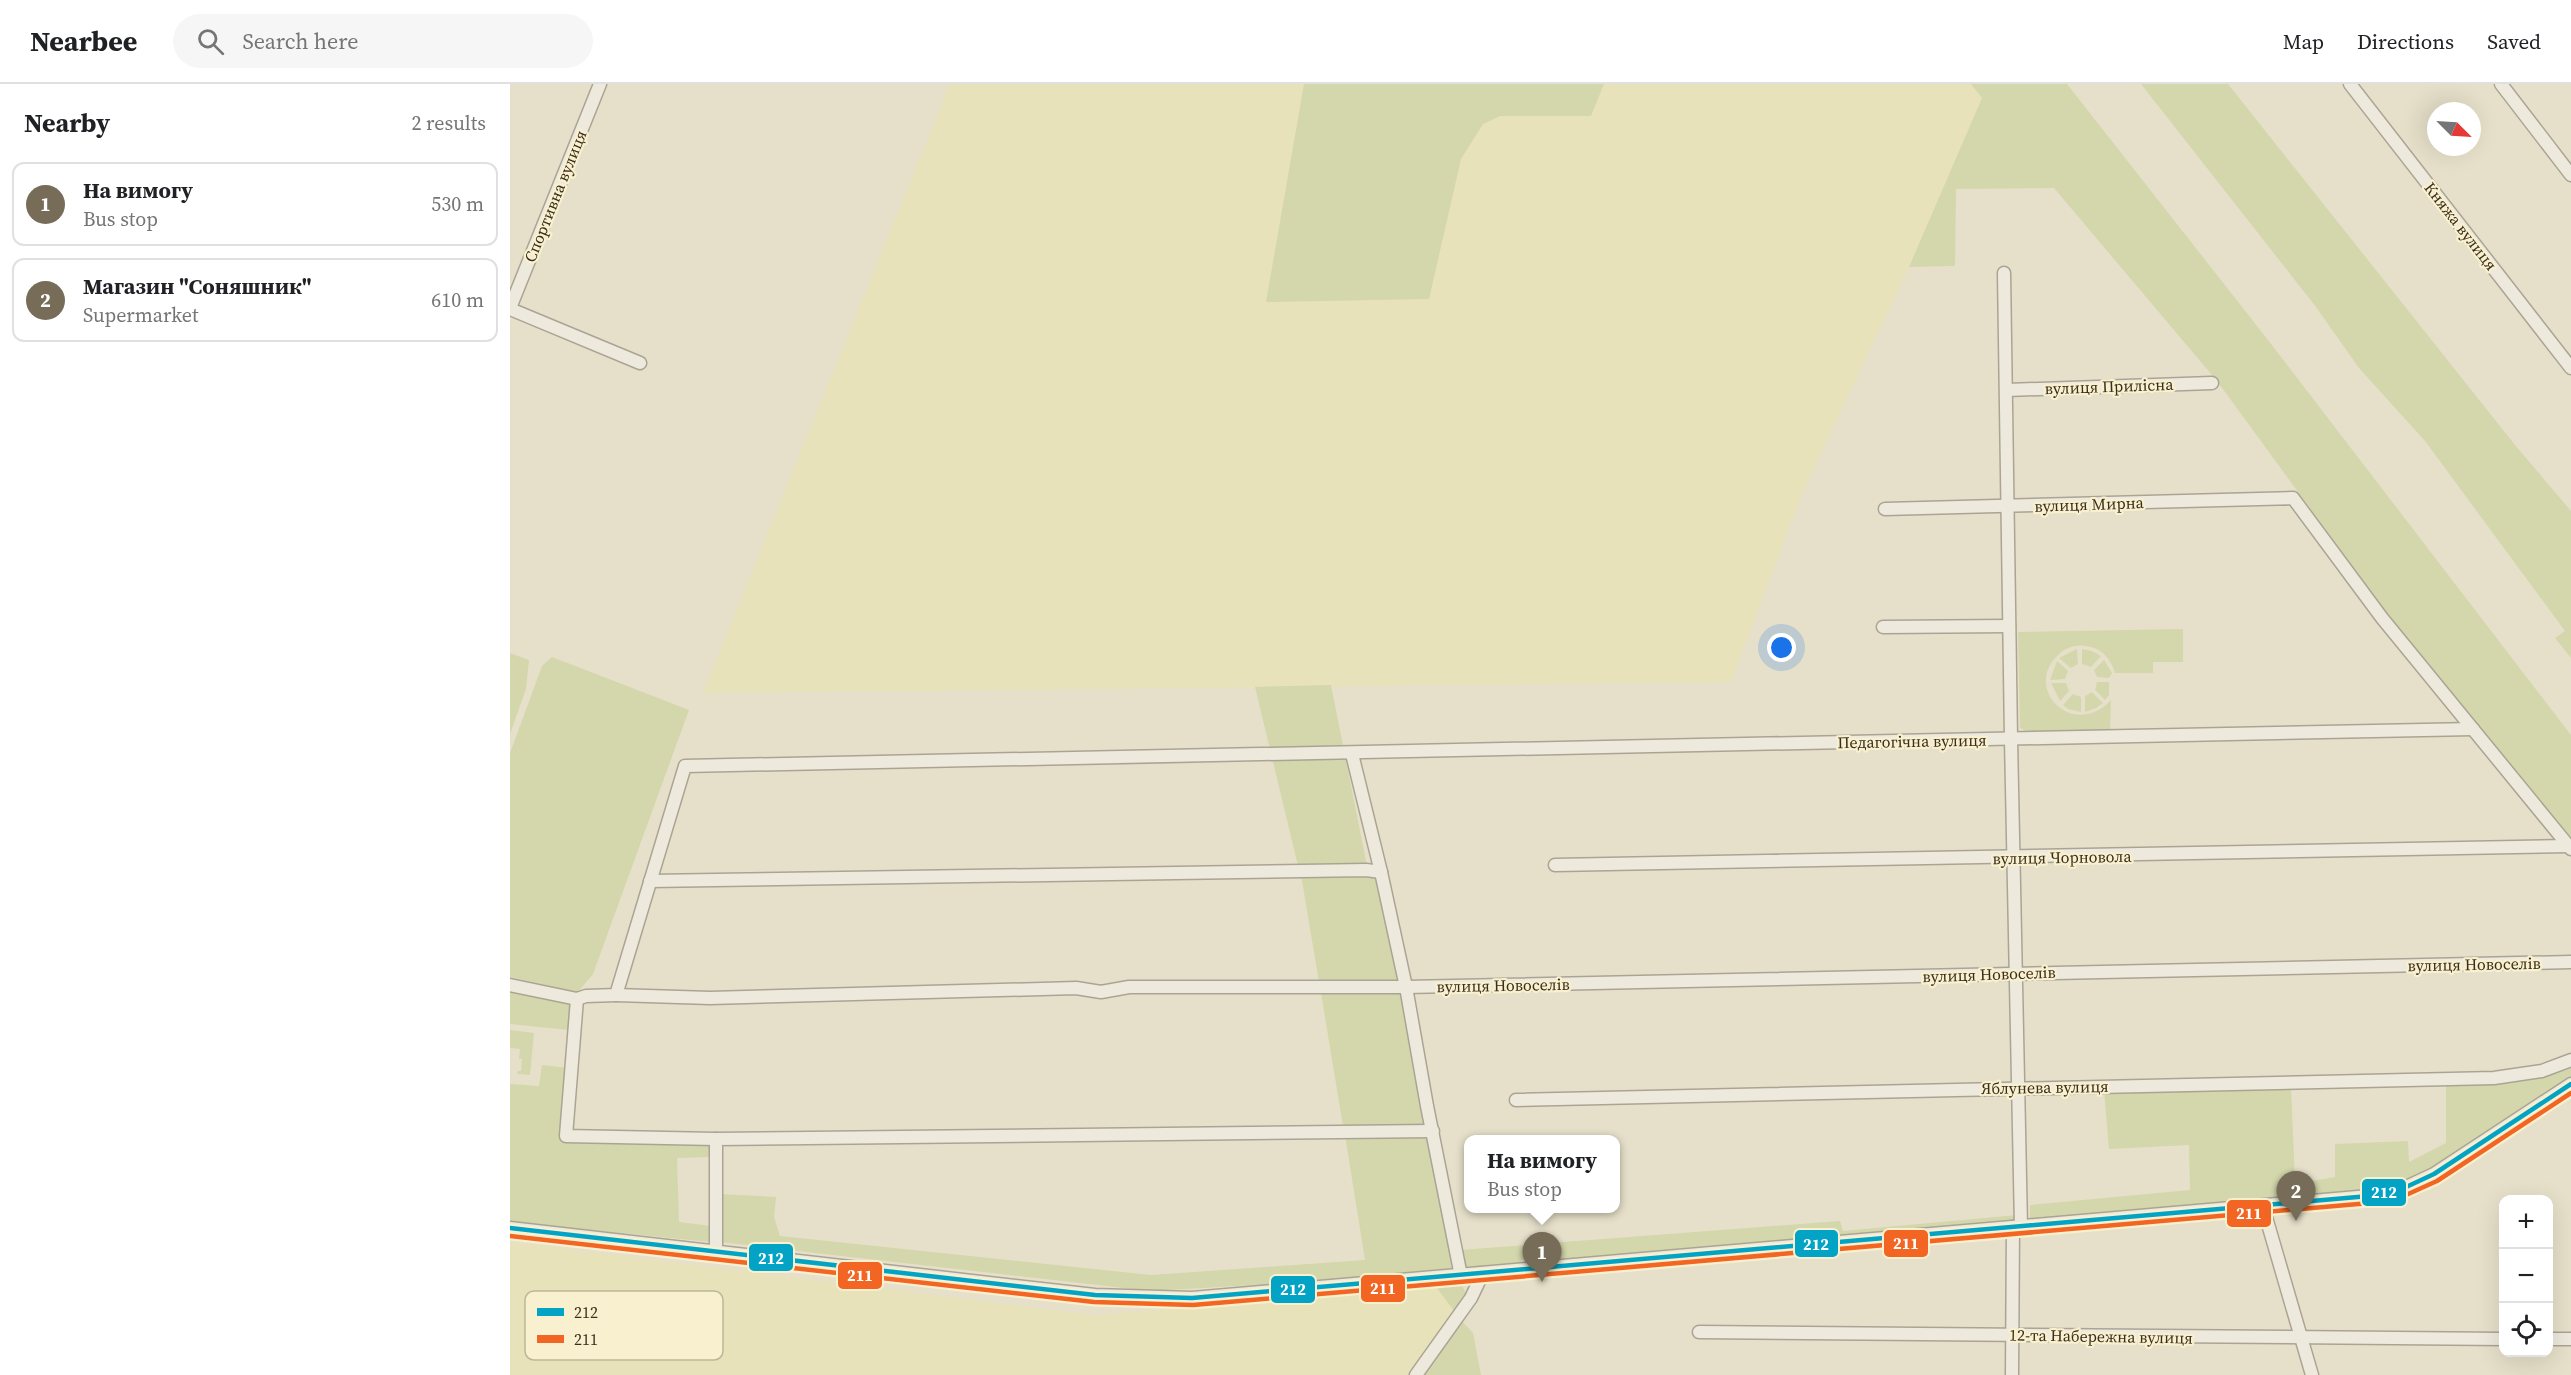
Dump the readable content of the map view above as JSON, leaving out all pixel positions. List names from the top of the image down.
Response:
{
  "streets": {
    "street": [
      "Спортивна вулиця",
      "Княжа вулиця",
      "вулиця Прилісна",
      "вулиця Мирна",
      "Педагогічна вулиця",
      "вулиця Чорновола",
      "вулиця Новоселів",
      "Яблунева вулиця",
      "12-та Набережна вулиця"
    ]
  },
  "crossings": [
    ["вулиця Мирна", "Педагогічна вулиця"]
  ],
  "lines": ["transit line 212", "transit line 211"],
  "legend": ["212", "211"],
  "north": "bottom right",
  "page": {
    "header": "Nearbee",
    "search": "Search here",
    "nav": ["Map", "Directions", "Saved"],
    "heading": ["Nearby", "2 results"],
    "list": [
      {
        "mark": "1",
        "name": "На вимогу",
        "note": "Bus stop",
        "value": "530 m"
      },
      {
        "mark": "2",
        "name": "Магазин \"Соняшник\"",
        "note": "Supermarket",
        "value": "610 m"
      }
    ],
    "popup": ["На вимогу", "Bus stop"],
    "pins": ["2", "1"],
    "map_buttons": ["+", "−"]
  }
}
